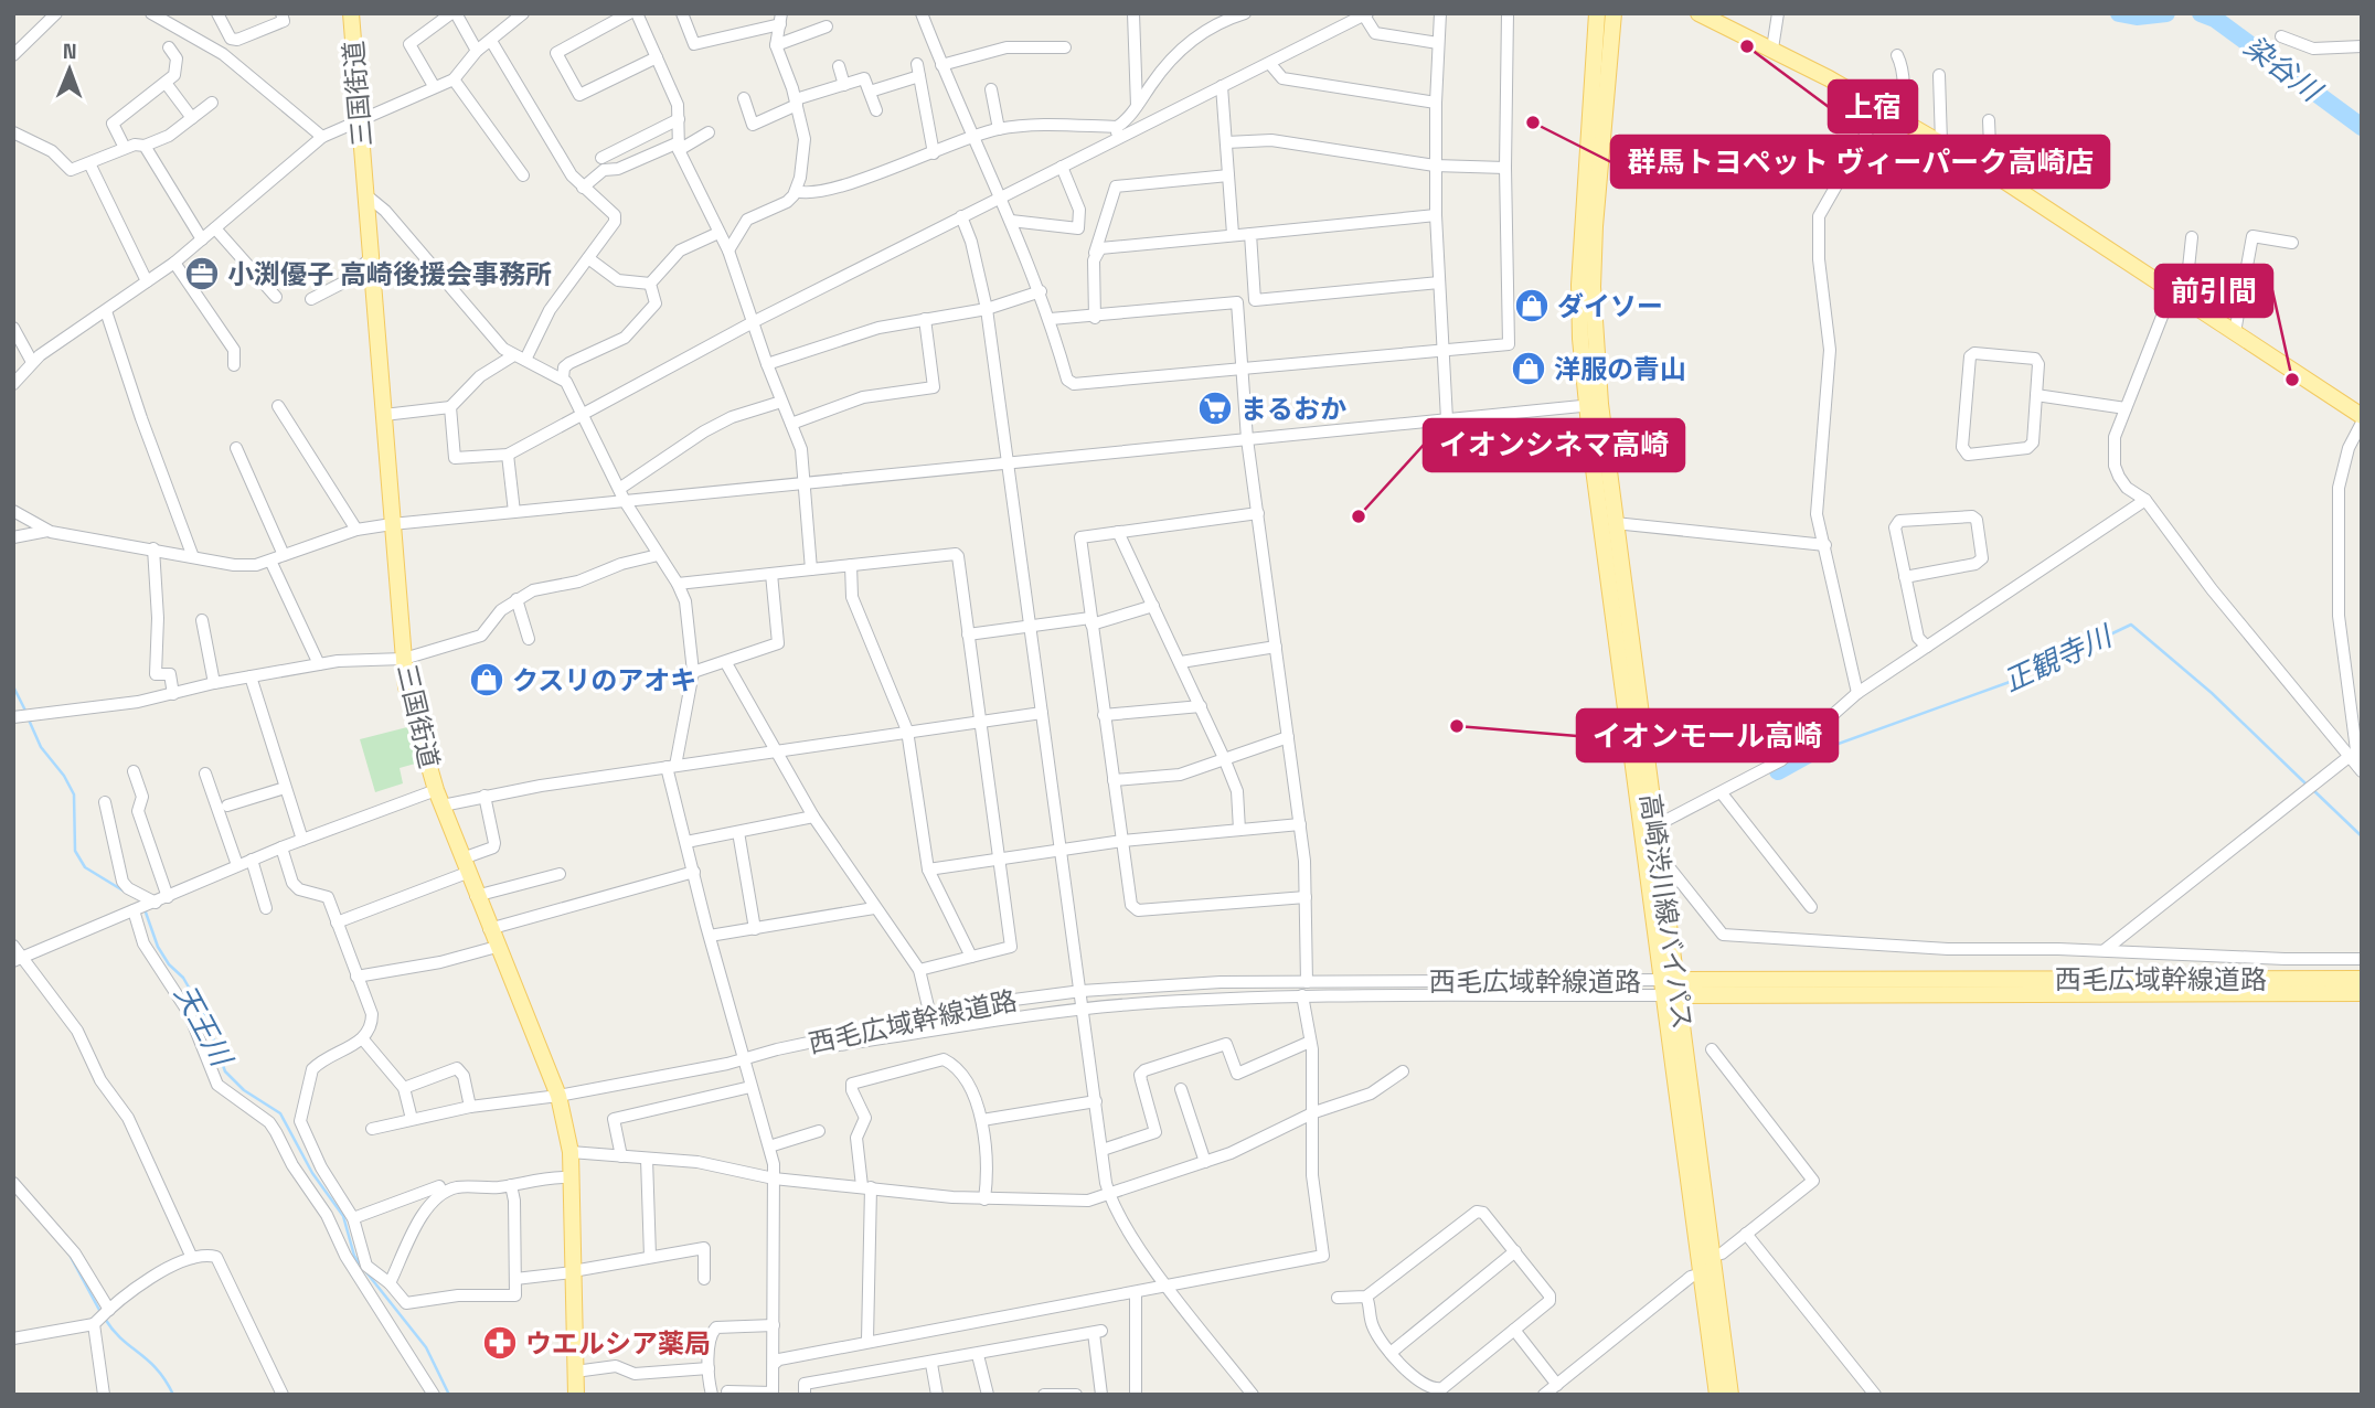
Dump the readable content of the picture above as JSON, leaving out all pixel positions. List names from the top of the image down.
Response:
{
  "streets": {
    "main road": ["三国街道", "高崎渋川線バイパス", "西毛広域幹線道路"]
  },
  "crossings": [
    ["三国街道", "西毛広域幹線道路"],
    ["高崎渋川線バイパス", "西毛広域幹線道路"]
  ],
  "water": ["染谷川", "正観寺川", "天王川"],
  "places": {
    "other": [
      "上宿",
      "群馬トヨペット ヴィーパーク高崎店",
      "前引間",
      "イオンシネマ高崎",
      "イオンモール高崎"
    ],
    "office": ["小渕優子 高崎後援会事務所"],
    "shop": ["ダイソー", "洋服の青山", "クスリのアオキ"],
    "supermarket": ["まるおか"],
    "pharmacy": ["ウエルシア薬局"]
  },
  "north": "top"
}
